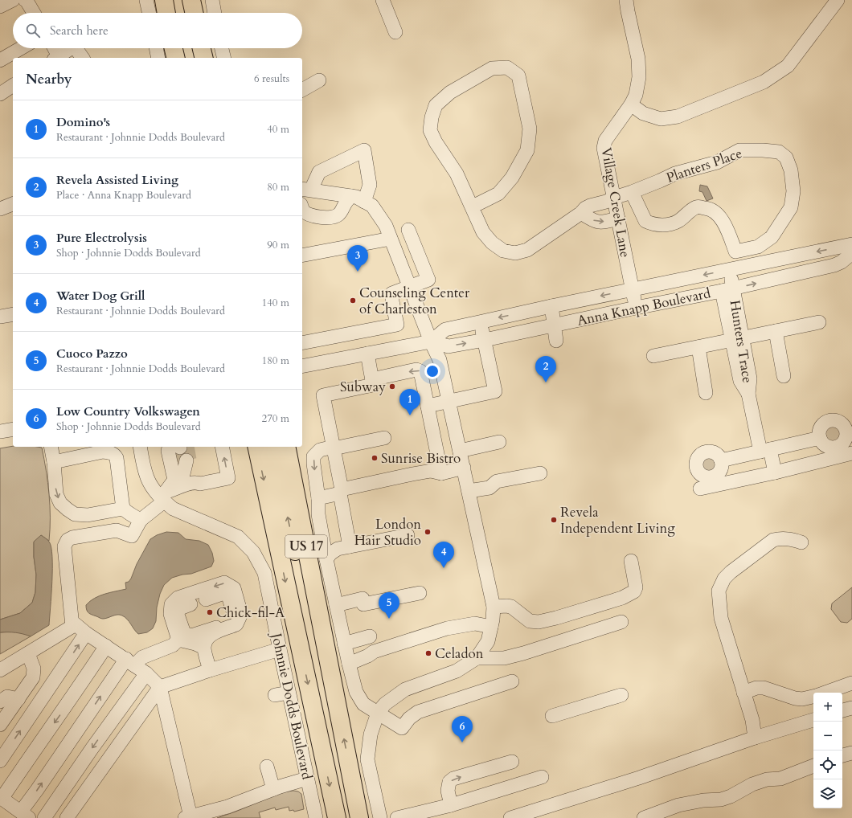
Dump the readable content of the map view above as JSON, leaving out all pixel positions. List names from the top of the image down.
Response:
{
  "streets": {
    "highway": ["US 17", "Johnnie Dodds Boulevard"],
    "street": [
      "Planters Place",
      "Village Creek Lane",
      "Anna Knapp Boulevard",
      "Hunters Trace"
    ]
  },
  "crossings": [
    ["Planters Place", "Village Creek Lane"],
    ["Village Creek Lane", "Anna Knapp Boulevard"],
    ["Anna Knapp Boulevard", "Hunters Trace"]
  ],
  "places": [
    "Counseling Center of Charleston",
    "Subway",
    "Sunrise Bistro",
    "Revela Independent Living",
    "London Hair Studio",
    "Chick-fil-A",
    "Celadon"
  ],
  "page": {
    "search": "Search here",
    "heading": ["Nearby", "6 results"],
    "list": [
      {
        "mark": "1",
        "name": "Domino's",
        "note": "Restaurant · Johnnie Dodds Boulevard",
        "value": "40 m"
      },
      {
        "mark": "2",
        "name": "Revela Assisted Living",
        "note": "Place · Anna Knapp Boulevard",
        "value": "80 m"
      },
      {
        "mark": "3",
        "name": "Pure Electrolysis",
        "note": "Shop · Johnnie Dodds Boulevard",
        "value": "90 m"
      },
      {
        "mark": "4",
        "name": "Water Dog Grill",
        "note": "Restaurant · Johnnie Dodds Boulevard",
        "value": "140 m"
      },
      {
        "mark": "5",
        "name": "Cuoco Pazzo",
        "note": "Restaurant · Johnnie Dodds Boulevard",
        "value": "180 m"
      },
      {
        "mark": "6",
        "name": "Low Country Volkswagen",
        "note": "Shop · Johnnie Dodds Boulevard",
        "value": "270 m"
      }
    ],
    "pins": [
      "3",
      "2",
      "1",
      "4",
      "5",
      "6"
    ],
    "map_buttons": ["+", "−"]
  }
}
